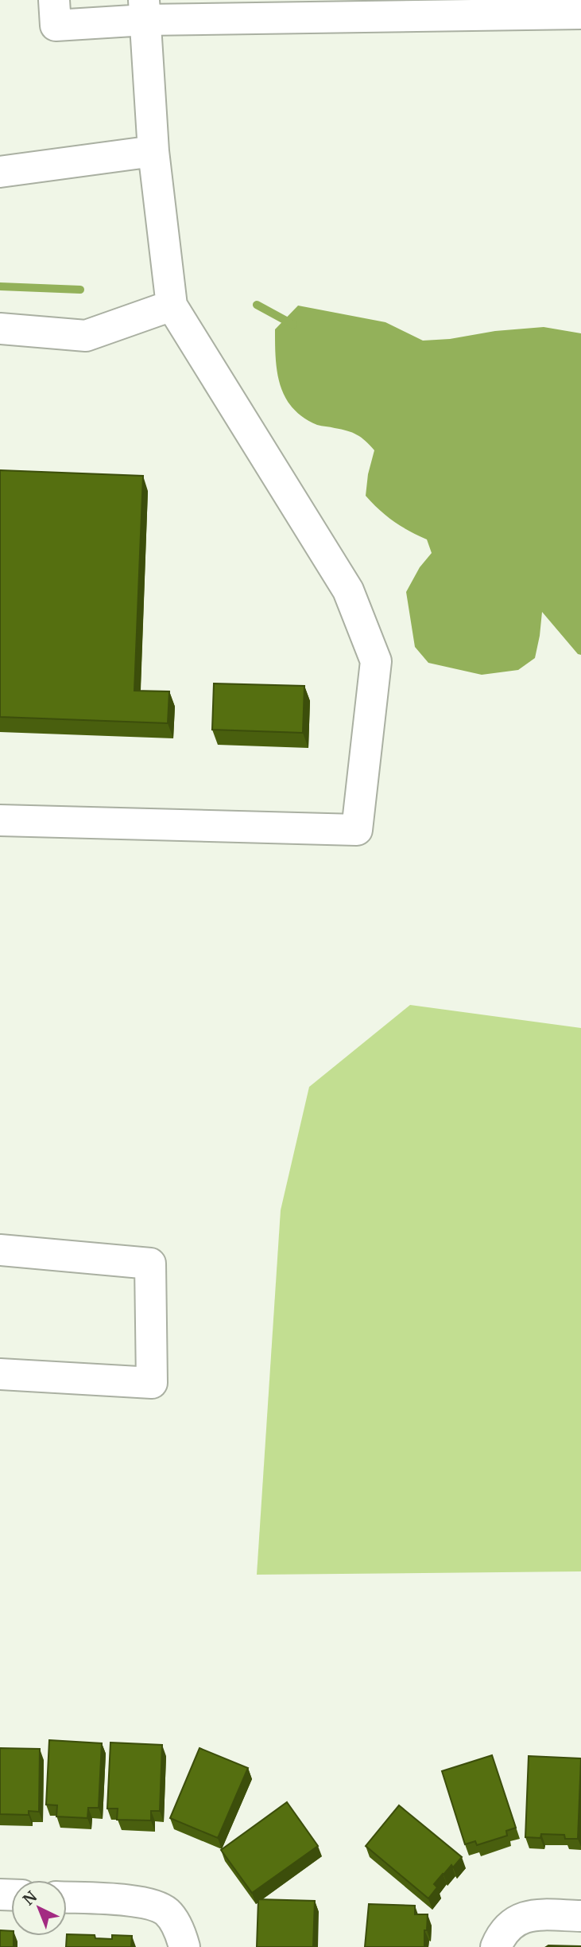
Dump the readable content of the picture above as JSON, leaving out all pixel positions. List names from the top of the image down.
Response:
{
  "north": "top left"
}
